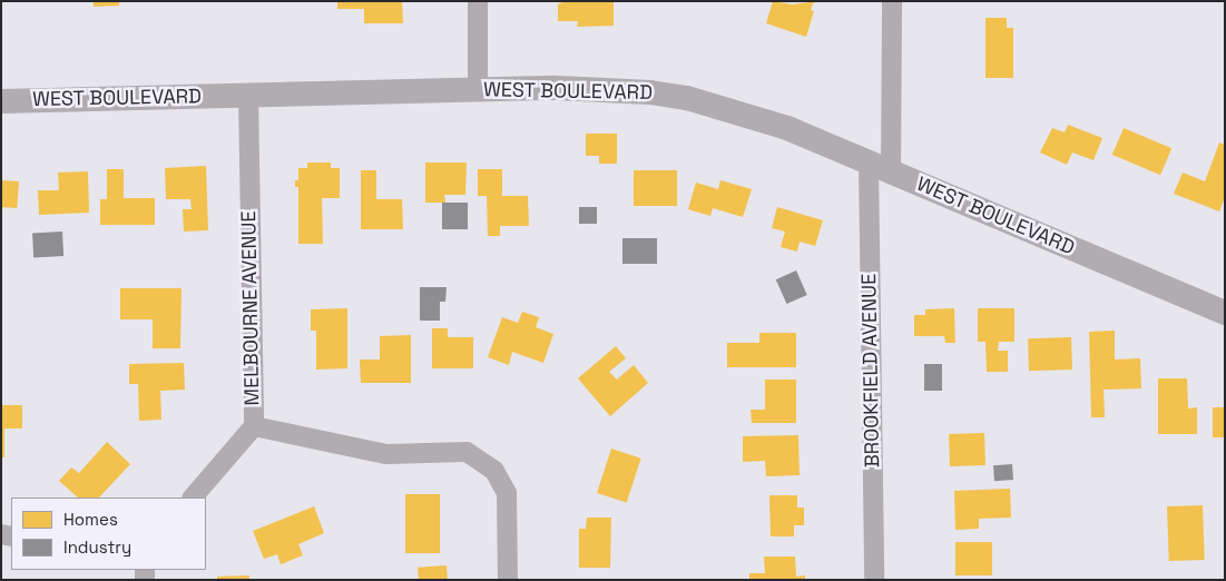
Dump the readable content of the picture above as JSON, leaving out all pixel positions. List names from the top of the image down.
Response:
{
  "streets": {
    "street": ["WEST BOULEVARD", "MELBOURNE AVENUE", "BROOKFIELD AVENUE"]
  },
  "crossings": [
    ["WEST BOULEVARD", "MELBOURNE AVENUE"],
    ["WEST BOULEVARD", "BROOKFIELD AVENUE"]
  ],
  "legend": ["Homes", "Industry"]
}
